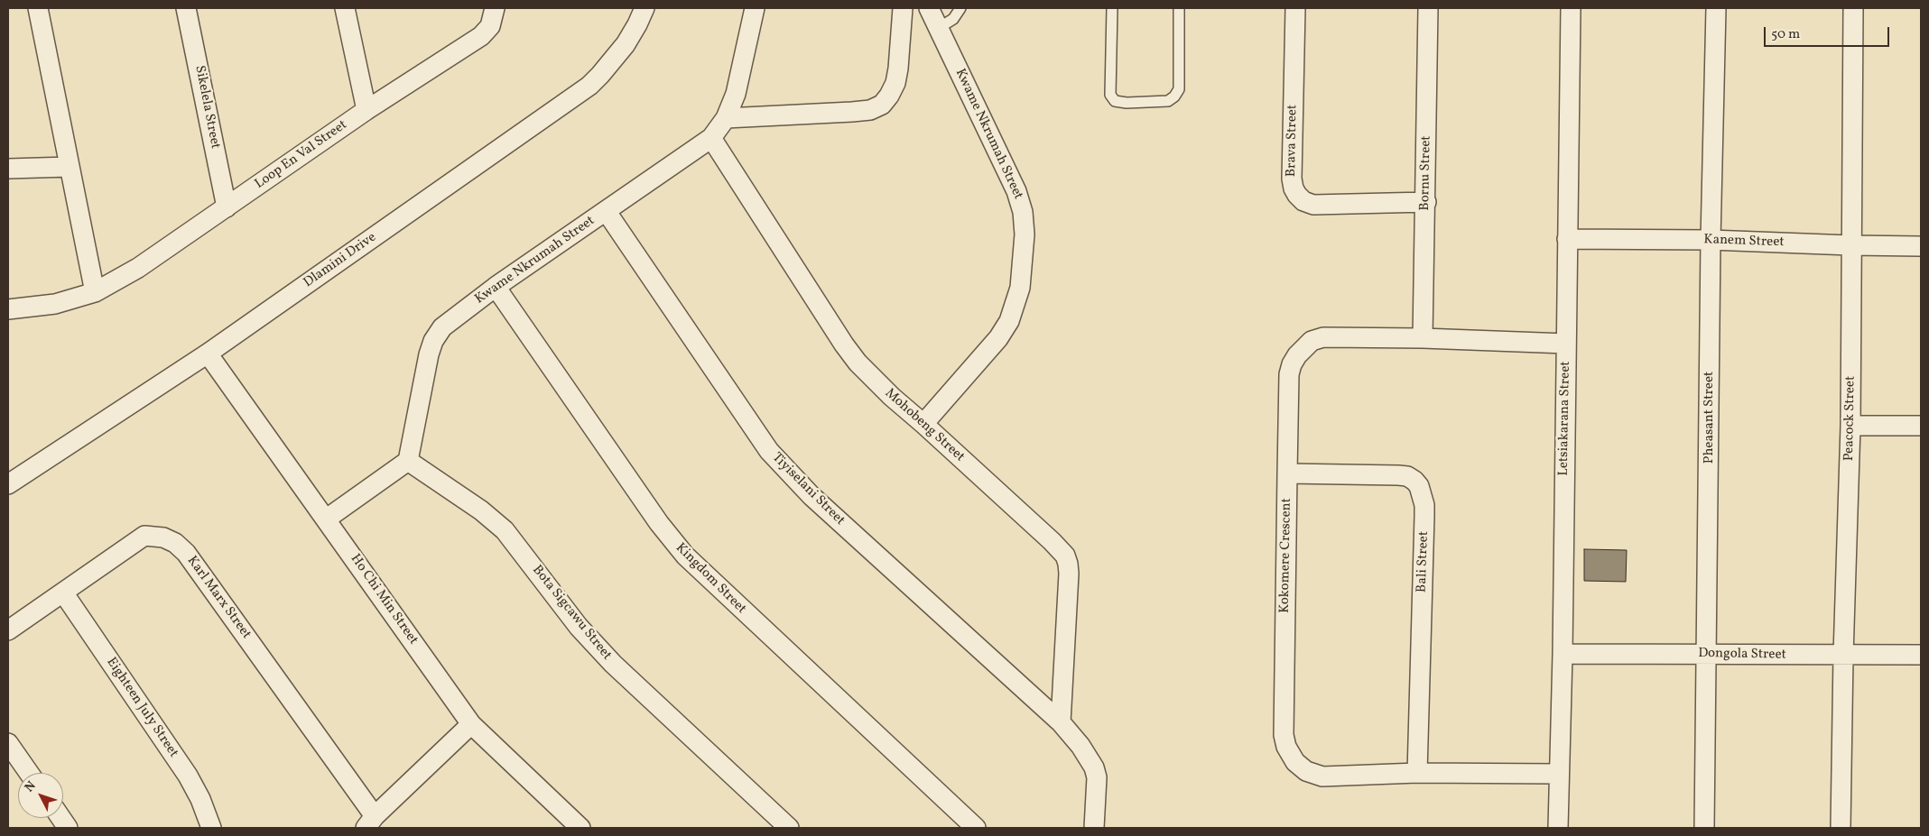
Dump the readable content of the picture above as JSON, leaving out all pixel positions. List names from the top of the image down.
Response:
{
  "streets": {
    "street": [
      "Sikelela Street",
      "Kwame Nkrumah Street",
      "Brava Street",
      "Loop En Val Street",
      "Bornu Street",
      "Kanem Street",
      "Dlamini Drive",
      "Pheasant Street",
      "Letsiakarana Street",
      "Peacock Street",
      "Mohobeng Street",
      "Tiyiselani Street",
      "Kokomere Crescent",
      "Bali Street",
      "Kingdom Street",
      "Karl Marx Street",
      "Ho Chi Min Street",
      "Bota Sigcawu Street",
      "Dongola Street",
      "Eighteen July Street"
    ]
  },
  "crossings": [
    ["Sikelela Street", "Loop En Val Street"],
    ["Kwame Nkrumah Street", "Mohobeng Street"],
    ["Kwame Nkrumah Street", "Tiyiselani Street"],
    ["Kwame Nkrumah Street", "Kingdom Street"],
    ["Kwame Nkrumah Street", "Bota Sigcawu Street"],
    ["Brava Street", "Bornu Street"],
    ["Bornu Street", "Kokomere Crescent"],
    ["Kanem Street", "Pheasant Street"],
    ["Kanem Street", "Letsiakarana Street"],
    ["Kanem Street", "Peacock Street"],
    ["Dlamini Drive", "Ho Chi Min Street"],
    ["Pheasant Street", "Dongola Street"],
    ["Letsiakarana Street", "Kokomere Crescent"],
    ["Letsiakarana Street", "Dongola Street"],
    ["Peacock Street", "Dongola Street"],
    ["Mohobeng Street", "Tiyiselani Street"],
    ["Kokomere Crescent", "Bali Street"],
    ["Karl Marx Street", "Eighteen July Street"]
  ],
  "scale_bar": "50 m",
  "north": "top left"
}
